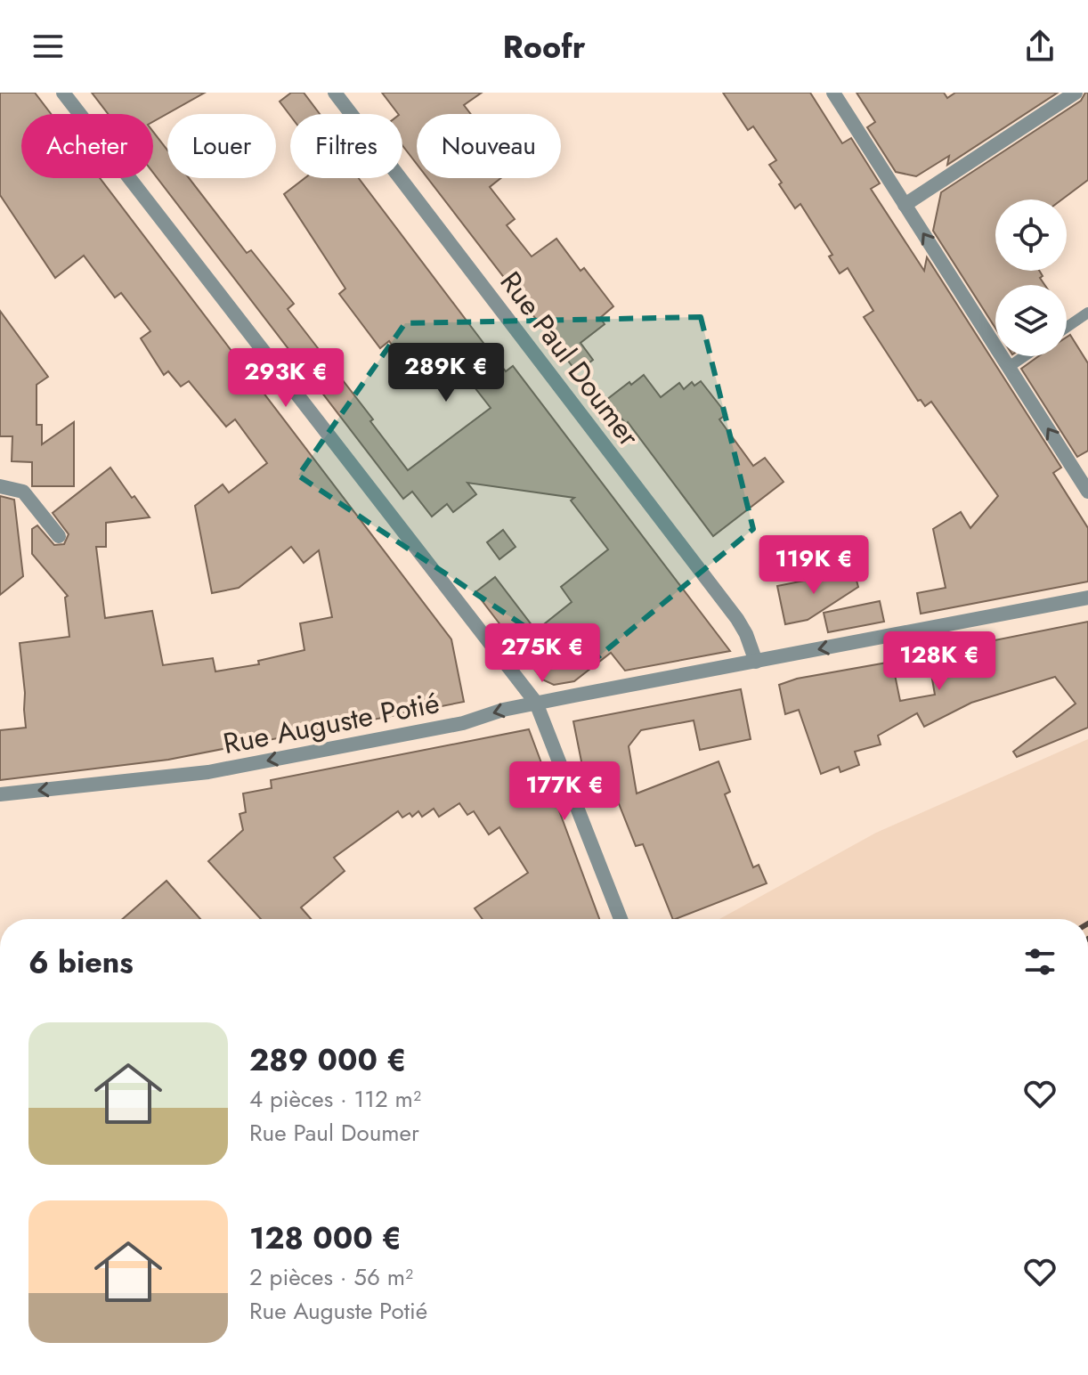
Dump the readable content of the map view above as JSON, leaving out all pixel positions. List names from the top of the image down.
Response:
{
  "streets": {
    "street": ["Rue Paul Doumer", "Rue Auguste Potié"]
  },
  "crossings": [
    ["Rue Paul Doumer", "Rue Auguste Potié"]
  ],
  "one_way": ["Rue Auguste Potié"],
  "page": {
    "header": "Roofr",
    "chip": [
      "Acheter",
      "Louer",
      "Filtres",
      "Nouveau"
    ],
    "price": [
      "289K €",
      "293K €",
      "119K €",
      "275K €",
      "128K €",
      "177K €"
    ],
    "heading": "6 biens",
    "list": [
      {
        "name": "289 000 €",
        "note": "4 pièces · 112 m² · Rue Paul Doumer"
      },
      {
        "name": "128 000 €",
        "note": "2 pièces · 56 m² · Rue Auguste Potié"
      }
    ]
  }
}
